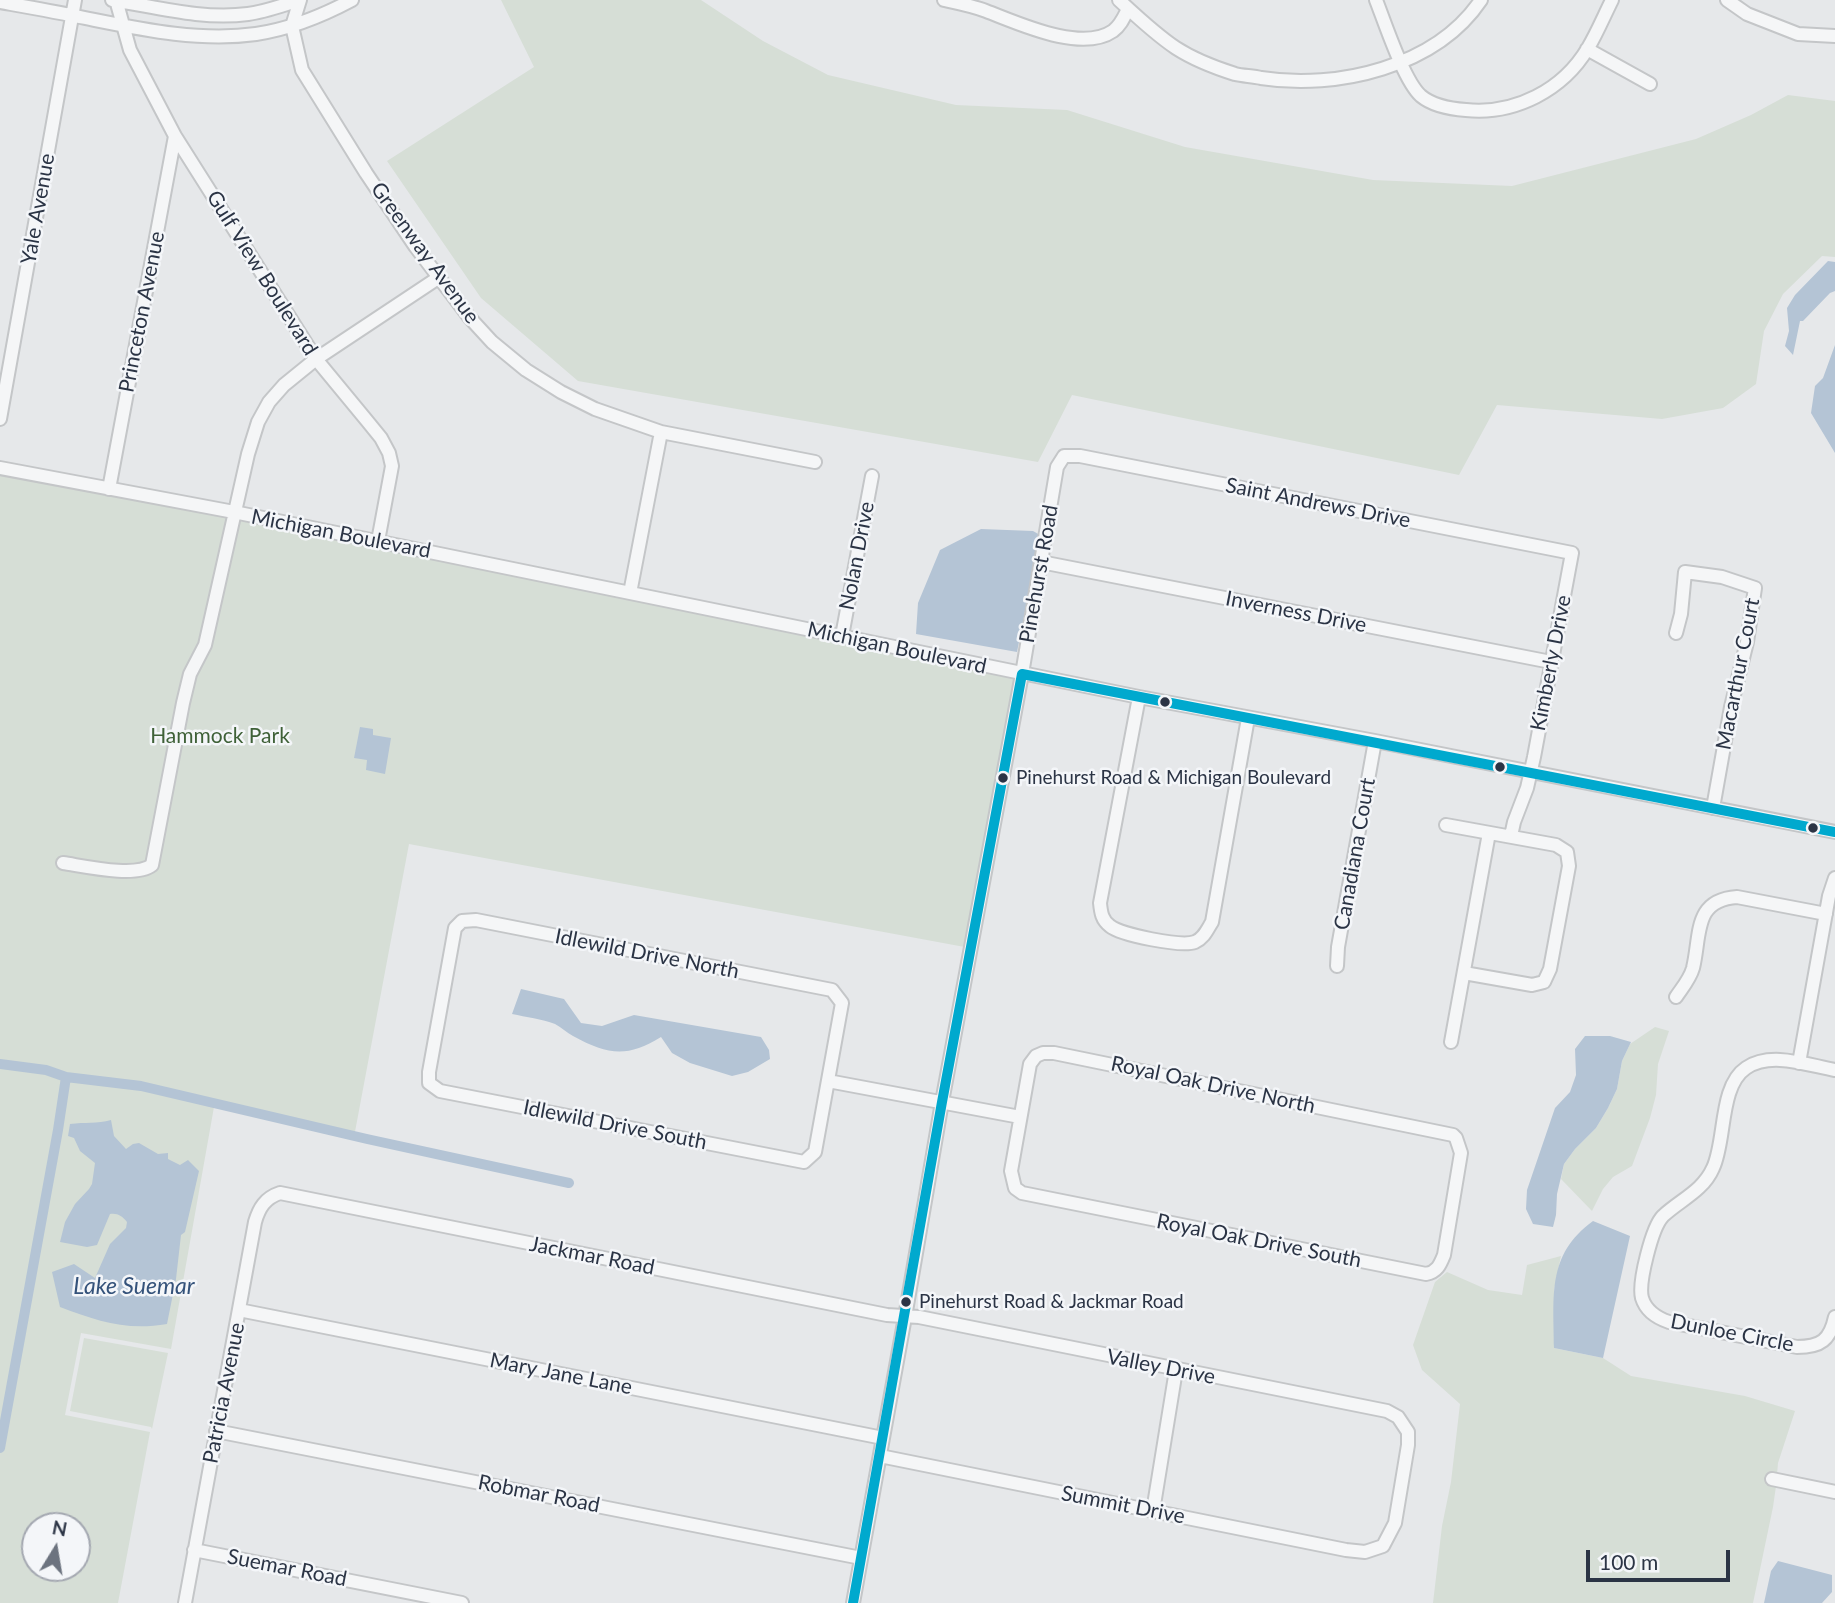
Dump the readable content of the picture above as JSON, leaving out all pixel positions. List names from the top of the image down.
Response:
{
  "streets": {
    "street": [
      "Yale Avenue",
      "Greenway Avenue",
      "Gulf View Boulevard",
      "Princeton Avenue",
      "Saint Andrews Drive",
      "Michigan Boulevard",
      "Nolan Drive",
      "Pinehurst Road",
      "Inverness Drive",
      "Kimberly Drive",
      "Macarthur Court",
      "Canadiana Court",
      "Idlewild Drive North",
      "Royal Oak Drive North",
      "Idlewild Drive South",
      "Royal Oak Drive South",
      "Jackmar Road",
      "Dunloe Circle",
      "Valley Drive",
      "Mary Jane Lane",
      "Patricia Avenue",
      "Robmar Road",
      "Summit Drive",
      "Suemar Road"
    ]
  },
  "crossings": [
    ["Gulf View Boulevard", "Princeton Avenue"],
    ["Gulf View Boulevard", "Michigan Boulevard"],
    ["Princeton Avenue", "Michigan Boulevard"],
    ["Saint Andrews Drive", "Pinehurst Road"],
    ["Saint Andrews Drive", "Kimberly Drive"],
    ["Michigan Boulevard", "Nolan Drive"],
    ["Michigan Boulevard", "Pinehurst Road"],
    ["Michigan Boulevard", "Kimberly Drive"],
    ["Michigan Boulevard", "Macarthur Court"],
    ["Michigan Boulevard", "Canadiana Court"],
    ["Pinehurst Road", "Inverness Drive"],
    ["Pinehurst Road", "Jackmar Road"],
    ["Pinehurst Road", "Valley Drive"],
    ["Pinehurst Road", "Mary Jane Lane"],
    ["Pinehurst Road", "Robmar Road"],
    ["Pinehurst Road", "Summit Drive"],
    ["Inverness Drive", "Kimberly Drive"],
    ["Idlewild Drive North", "Idlewild Drive South"],
    ["Royal Oak Drive North", "Royal Oak Drive South"],
    ["Jackmar Road", "Valley Drive"],
    ["Jackmar Road", "Patricia Avenue"],
    ["Valley Drive", "Summit Drive"],
    ["Mary Jane Lane", "Patricia Avenue"],
    ["Patricia Avenue", "Robmar Road"],
    ["Patricia Avenue", "Suemar Road"]
  ],
  "water": ["Lake Suemar"],
  "parks": ["Hammock Park"],
  "places": ["Pinehurst Road & Michigan Boulevard", "Pinehurst Road & Jackmar Road"],
  "scale_bar": "100 m",
  "north": "top"
}
